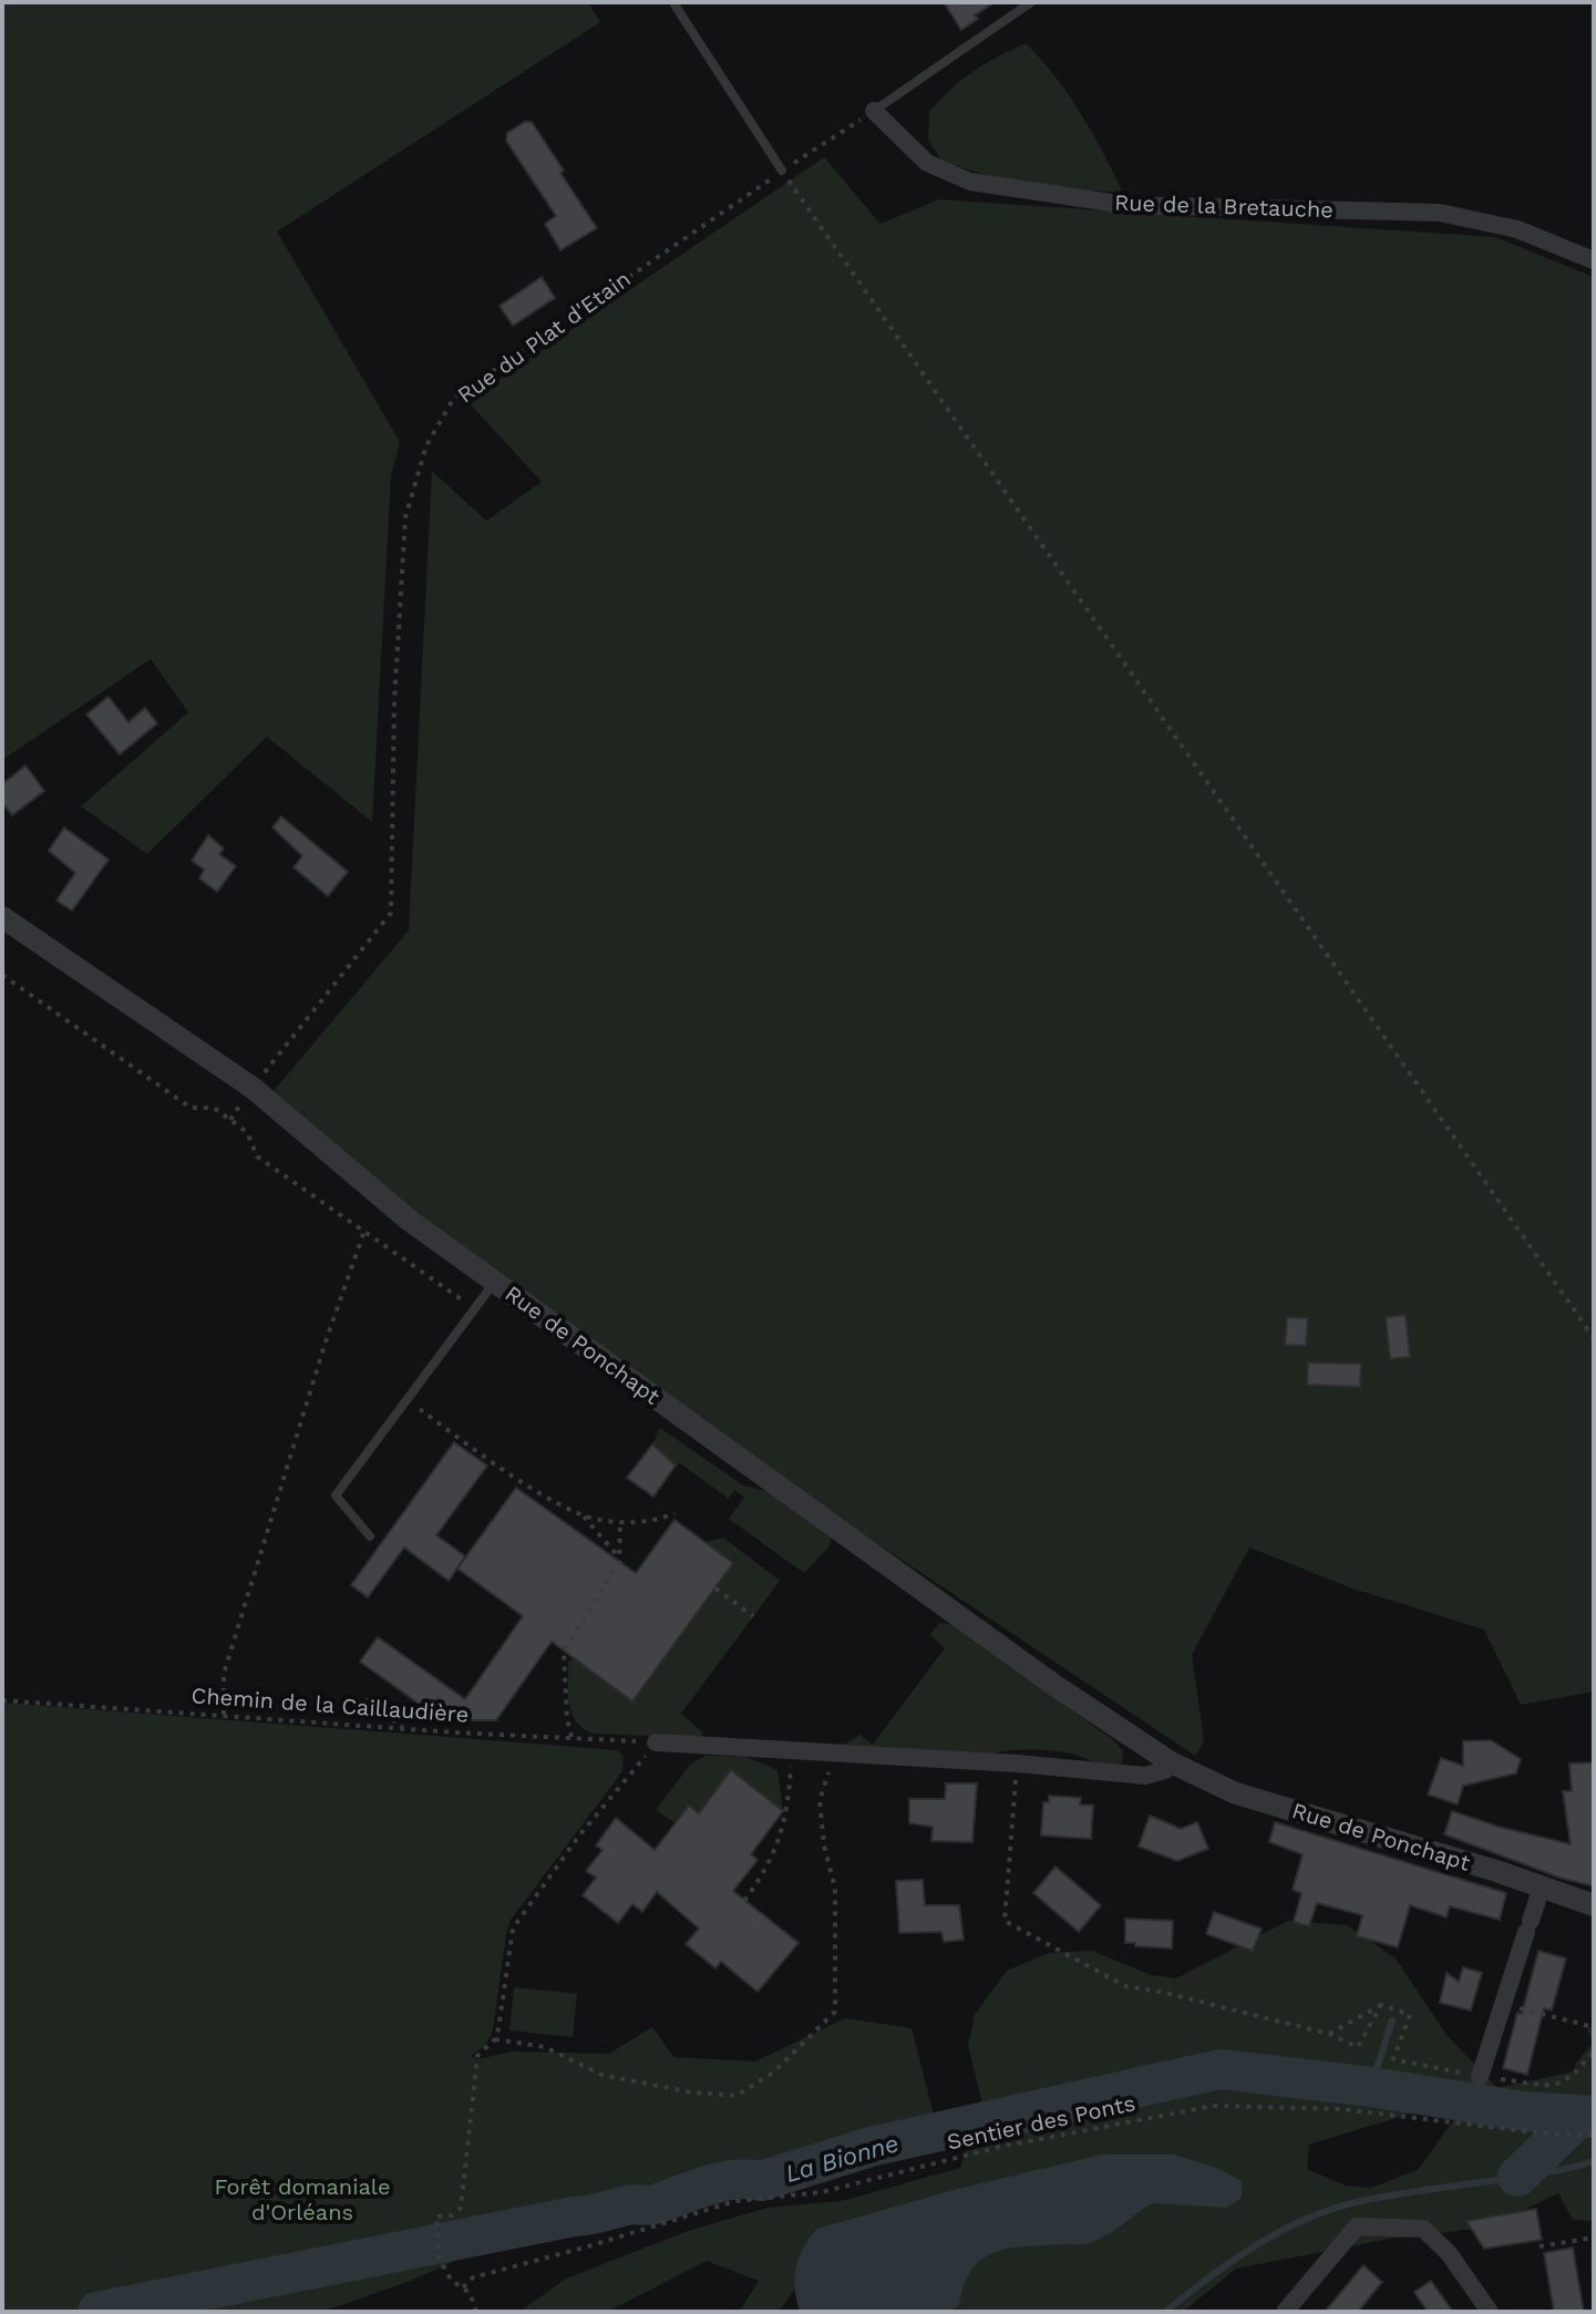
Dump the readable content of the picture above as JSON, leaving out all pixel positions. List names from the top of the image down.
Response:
{
  "streets": {
    "street": ["Rue de la Bretauche", "Rue de Ponchapt"],
    "path": ["Rue du Plat d'Etain", "Chemin de la Caillaudière", "Sentier des Ponts"]
  },
  "crossings": [
    ["Rue de la Bretauche", "Rue du Plat d'Etain"],
    ["Rue du Plat d'Etain", "Rue de Ponchapt"]
  ],
  "water": ["La Bionne"],
  "parks": ["Forêt domaniale d'Orléans"]
}
